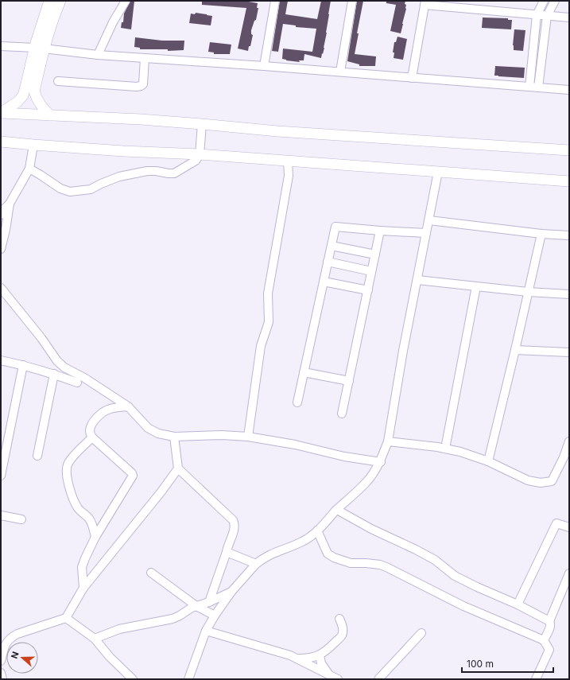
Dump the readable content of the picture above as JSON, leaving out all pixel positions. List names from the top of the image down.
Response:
{
  "scale_bar": "100 m",
  "north": "left"
}
